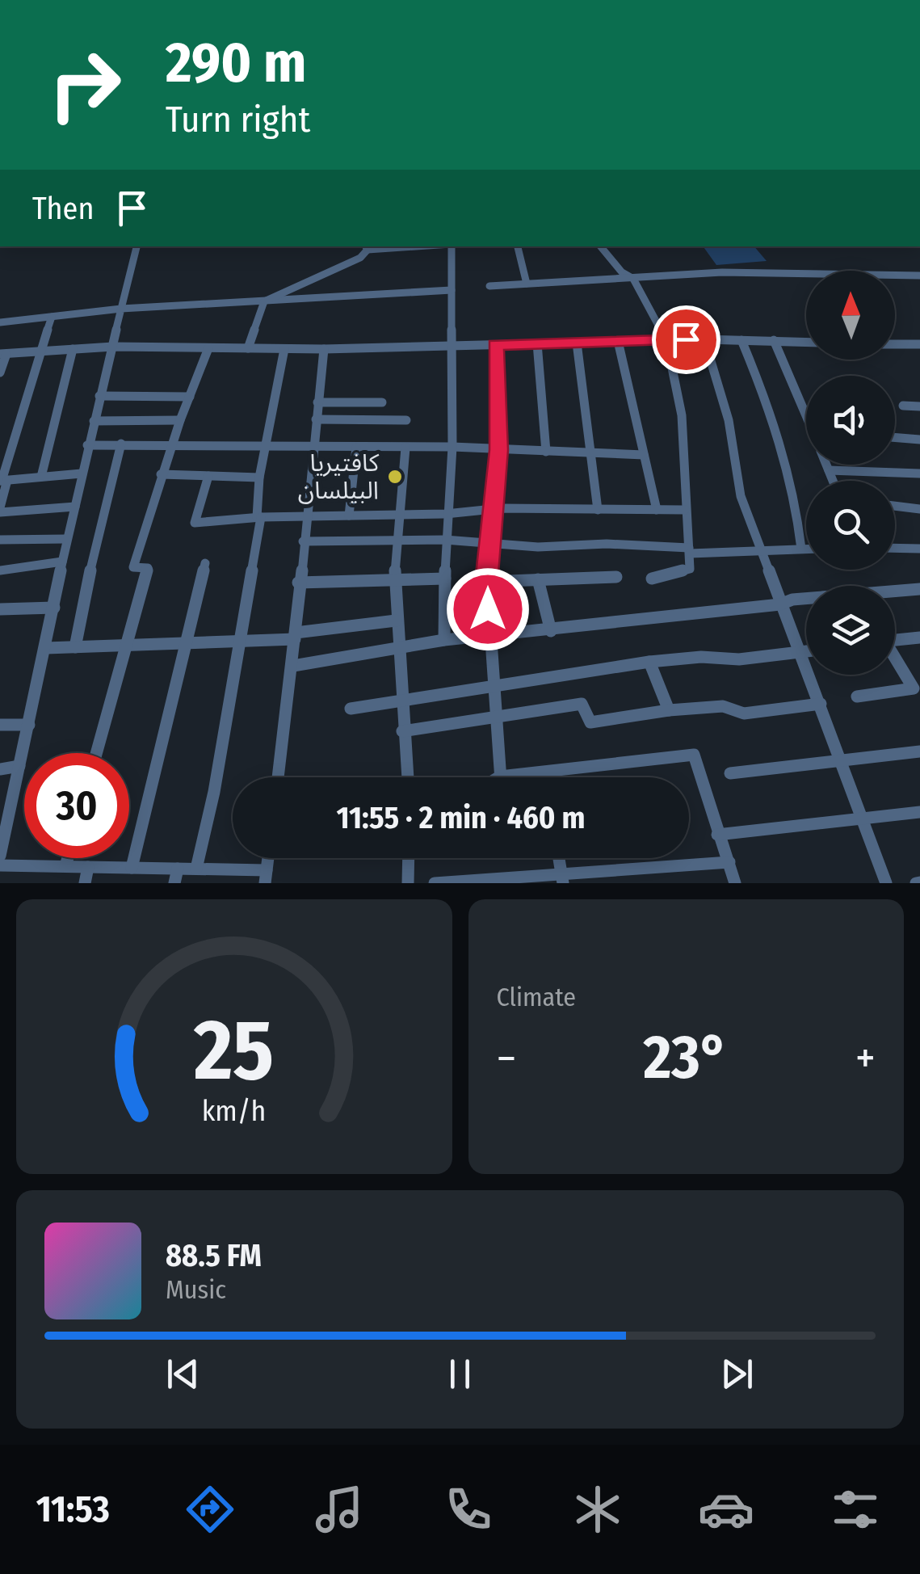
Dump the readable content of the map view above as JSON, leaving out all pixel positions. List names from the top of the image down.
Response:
{
  "places": ["كافتيريا البيلسان"],
  "north": "top",
  "page": {
    "turn": ["290 m", "Turn right"],
    "then": "Then",
    "limit": "30",
    "trip": "11:55 · 2 min · 460 m",
    "tile": "Climate",
    "heat": ["−", "23°", "+"],
    "song": ["88.5 FM", "Music"],
    "tabs": "11:53",
    "gauge": ["25", "km/h"]
  }
}
